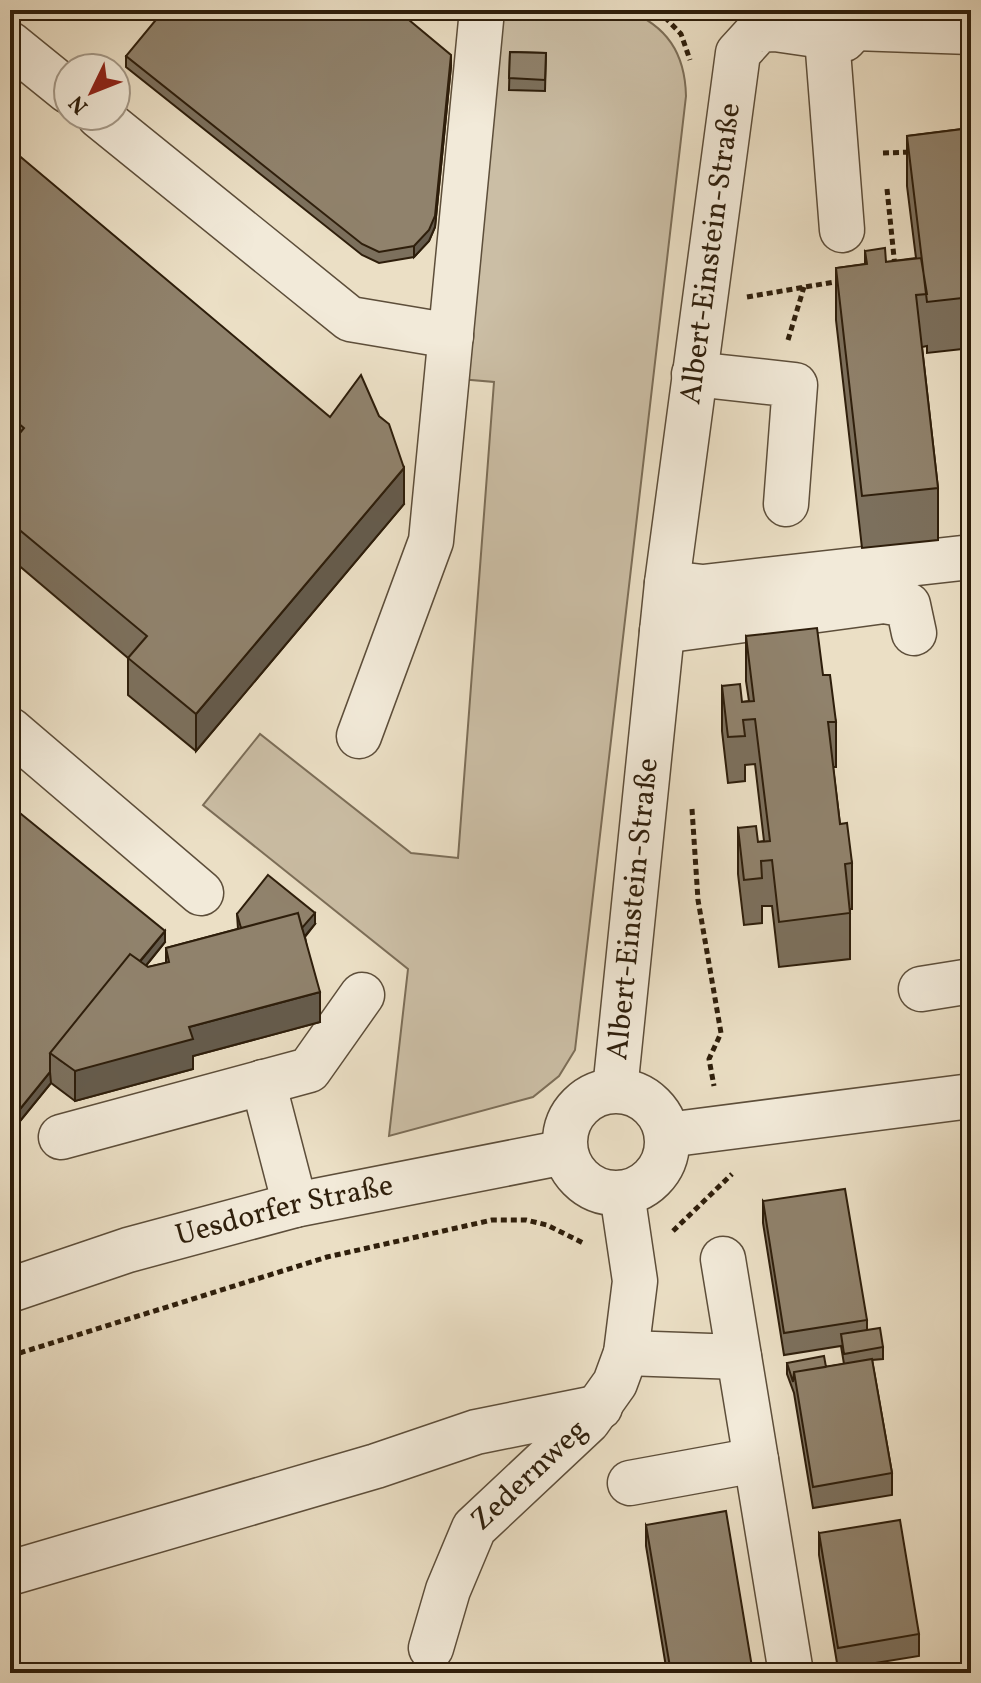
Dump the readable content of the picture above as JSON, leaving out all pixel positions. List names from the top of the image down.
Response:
{
  "streets": {
    "street": ["Albert-Einstein-Straße", "Uesdorfer Straße", "Zedernweg"]
  },
  "crossings": [
    ["Albert-Einstein-Straße", "Uesdorfer Straße"],
    ["Albert-Einstein-Straße", "Zedernweg"],
    ["Uesdorfer Straße", "Zedernweg"]
  ],
  "north": "bottom left"
}
